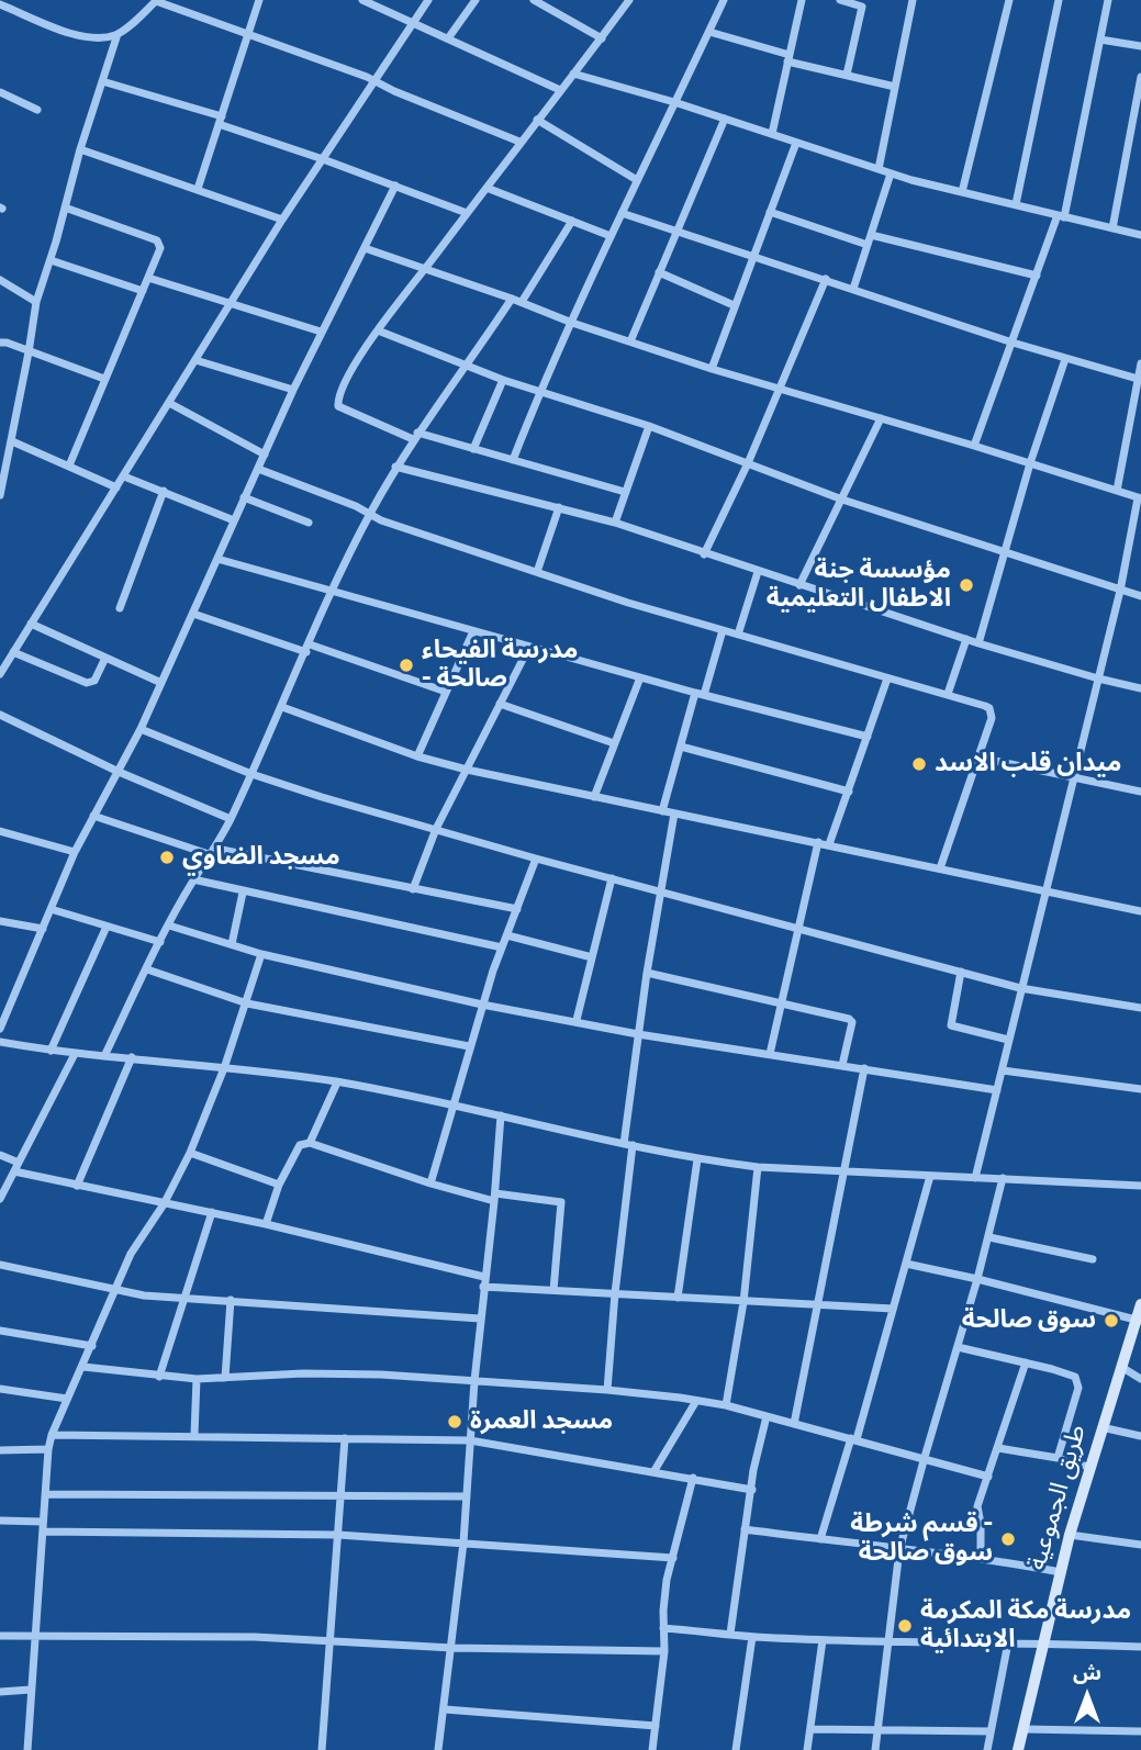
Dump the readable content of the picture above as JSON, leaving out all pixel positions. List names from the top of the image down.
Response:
{
  "streets": {
    "main road": ["طريق الجموعية"]
  },
  "places": [
    "مؤسسة جنة الاطفال التعليمية",
    "مدرسة الفيحاء - صالحة",
    "ميدان قلب الاسد",
    "مسجد الضاوي",
    "سوق صالحة",
    "مسجد العمرة",
    "قسم شرطة - سوق صالحة",
    "مدرسة مكة المكرمة الابتدائية"
  ],
  "north": "top"
}
